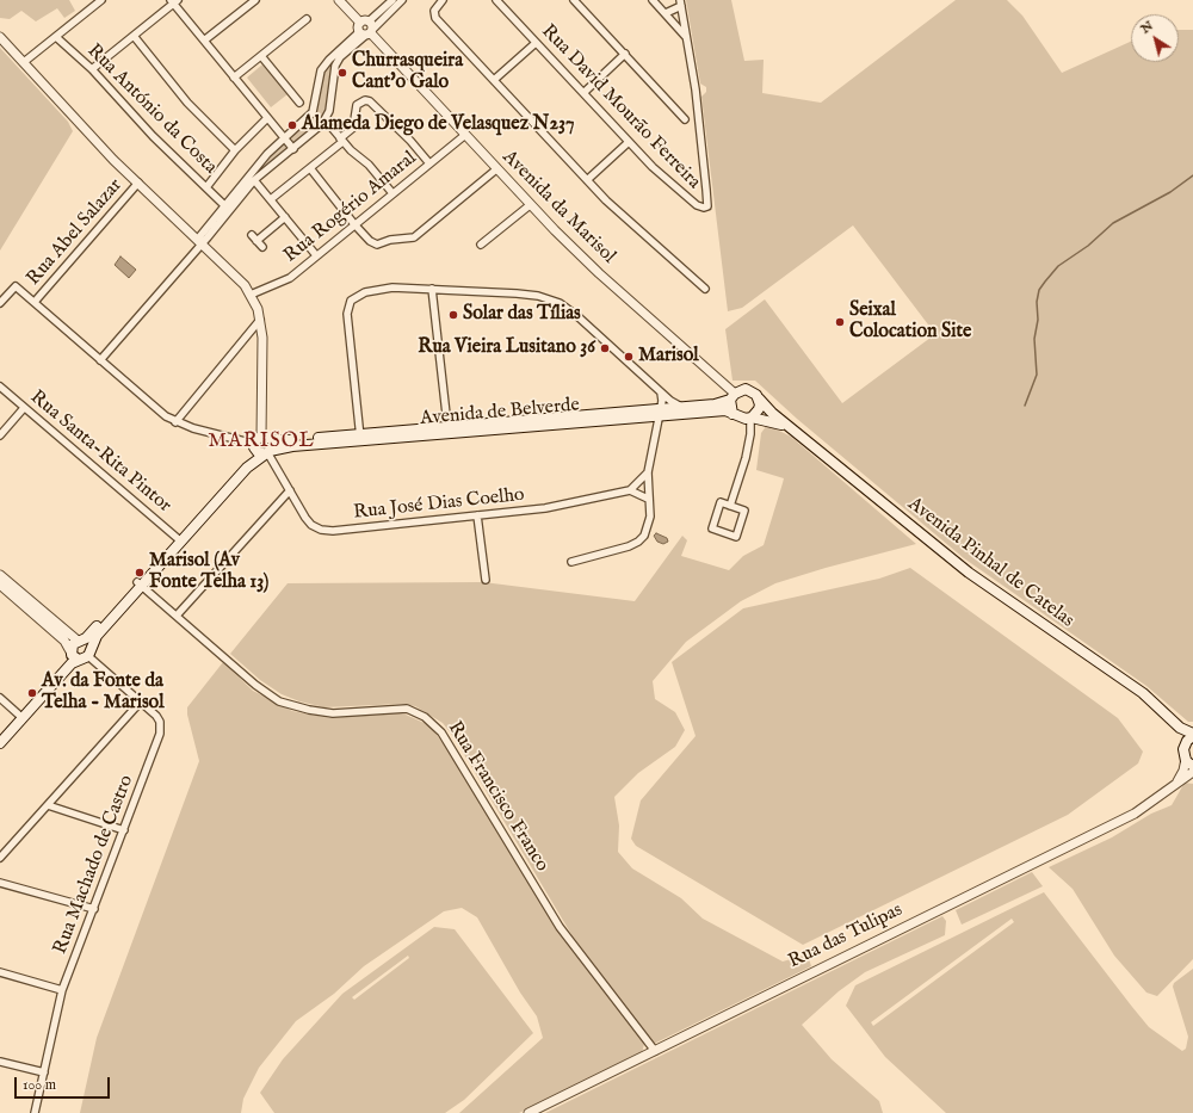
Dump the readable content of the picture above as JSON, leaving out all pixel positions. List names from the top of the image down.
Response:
{
  "streets": {
    "main road": ["Avenida de Belverde", "Avenida Pinhal de Catelas"],
    "street": [
      "Rua David Mourão Ferreira",
      "Rua António da Costa",
      "Rua Rogério Amaral",
      "Avenida da Marisol",
      "Rua Abel Salazar",
      "Rua Santa-Rita Pintor",
      "Rua José Dias Coelho",
      "Rua Francisco Franco",
      "Rua Machado de Castro",
      "Rua das Tulipas"
    ]
  },
  "crossings": [
    ["Rua Rogério Amaral", "Avenida da Marisol"],
    ["Avenida da Marisol", "Avenida de Belverde"],
    ["Avenida da Marisol", "Avenida Pinhal de Catelas"],
    ["Avenida de Belverde", "Rua José Dias Coelho"],
    ["Avenida de Belverde", "Avenida Pinhal de Catelas"],
    ["Rua Francisco Franco", "Rua das Tulipas"]
  ],
  "districts": ["MARISOL"],
  "places": [
    "Churrasqueira Cant'o Galo",
    "Alameda Diego de Velasquez N237",
    "Solar das Tílias",
    "Seixal Colocation Site",
    "Rua Vieira Lusitano 36",
    "Marisol",
    "Marisol (Av Fonte Telha 13)",
    "Av. da Fonte da Telha - Marisol"
  ],
  "scale_bar": "100 m",
  "north": "top left"
}
